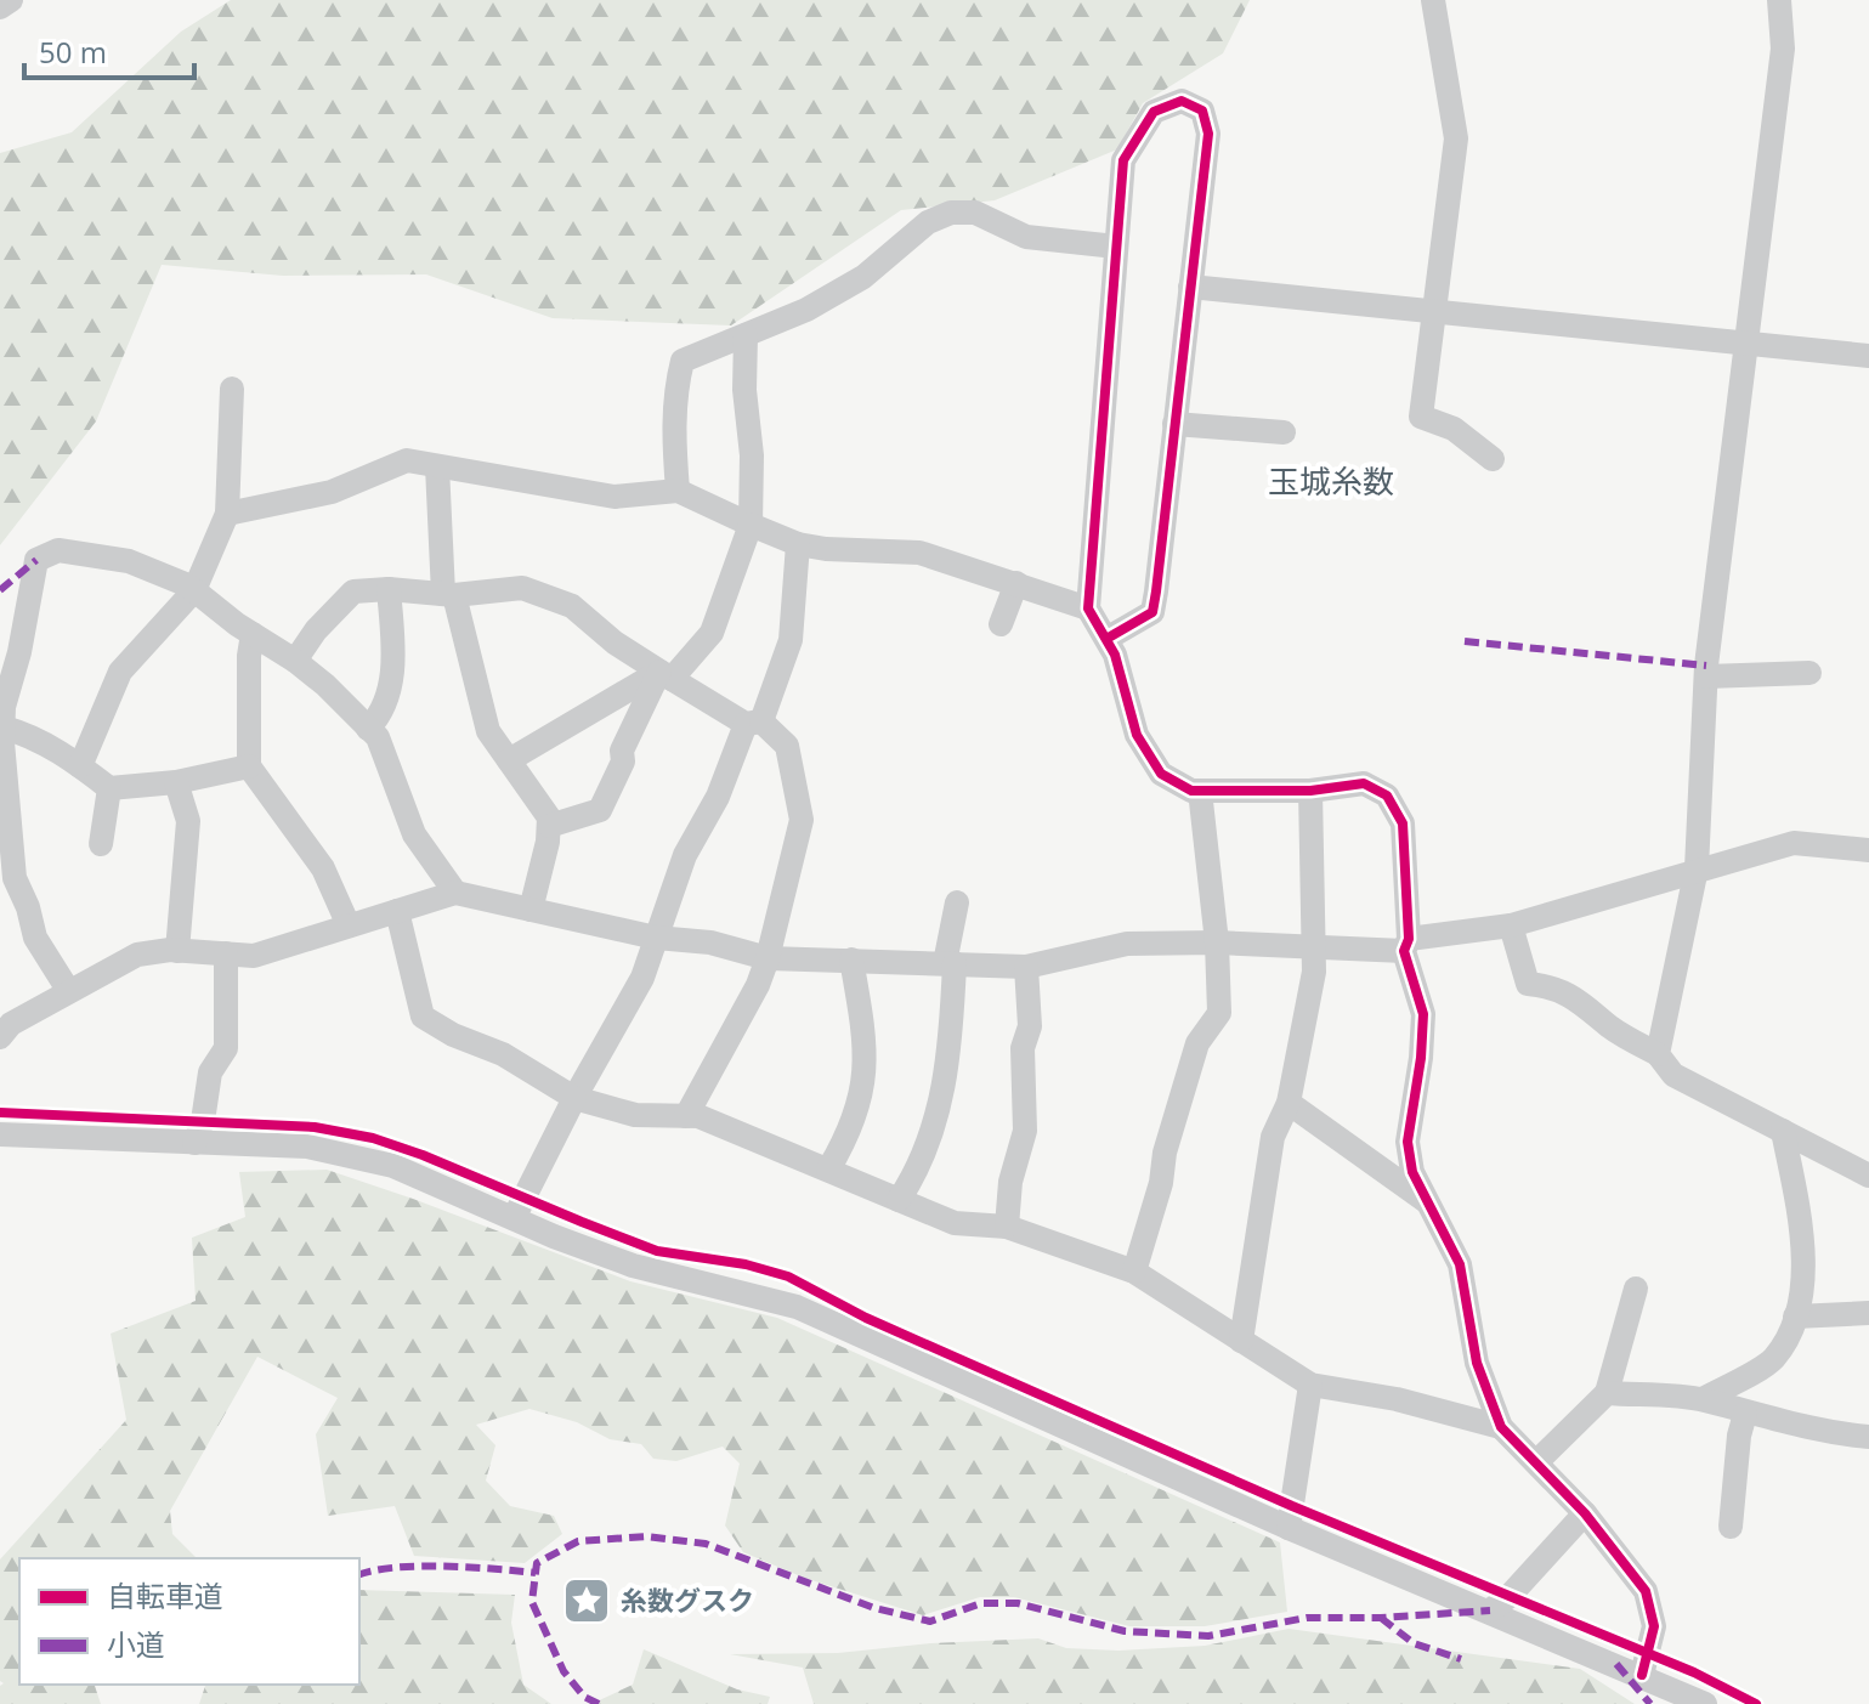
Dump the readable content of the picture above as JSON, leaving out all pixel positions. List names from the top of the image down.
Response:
{
  "districts": ["玉城糸数"],
  "places": {
    "place": ["糸数グスク"]
  },
  "legend": ["自転車道", "小道"],
  "scale_bar": "50 m"
}
